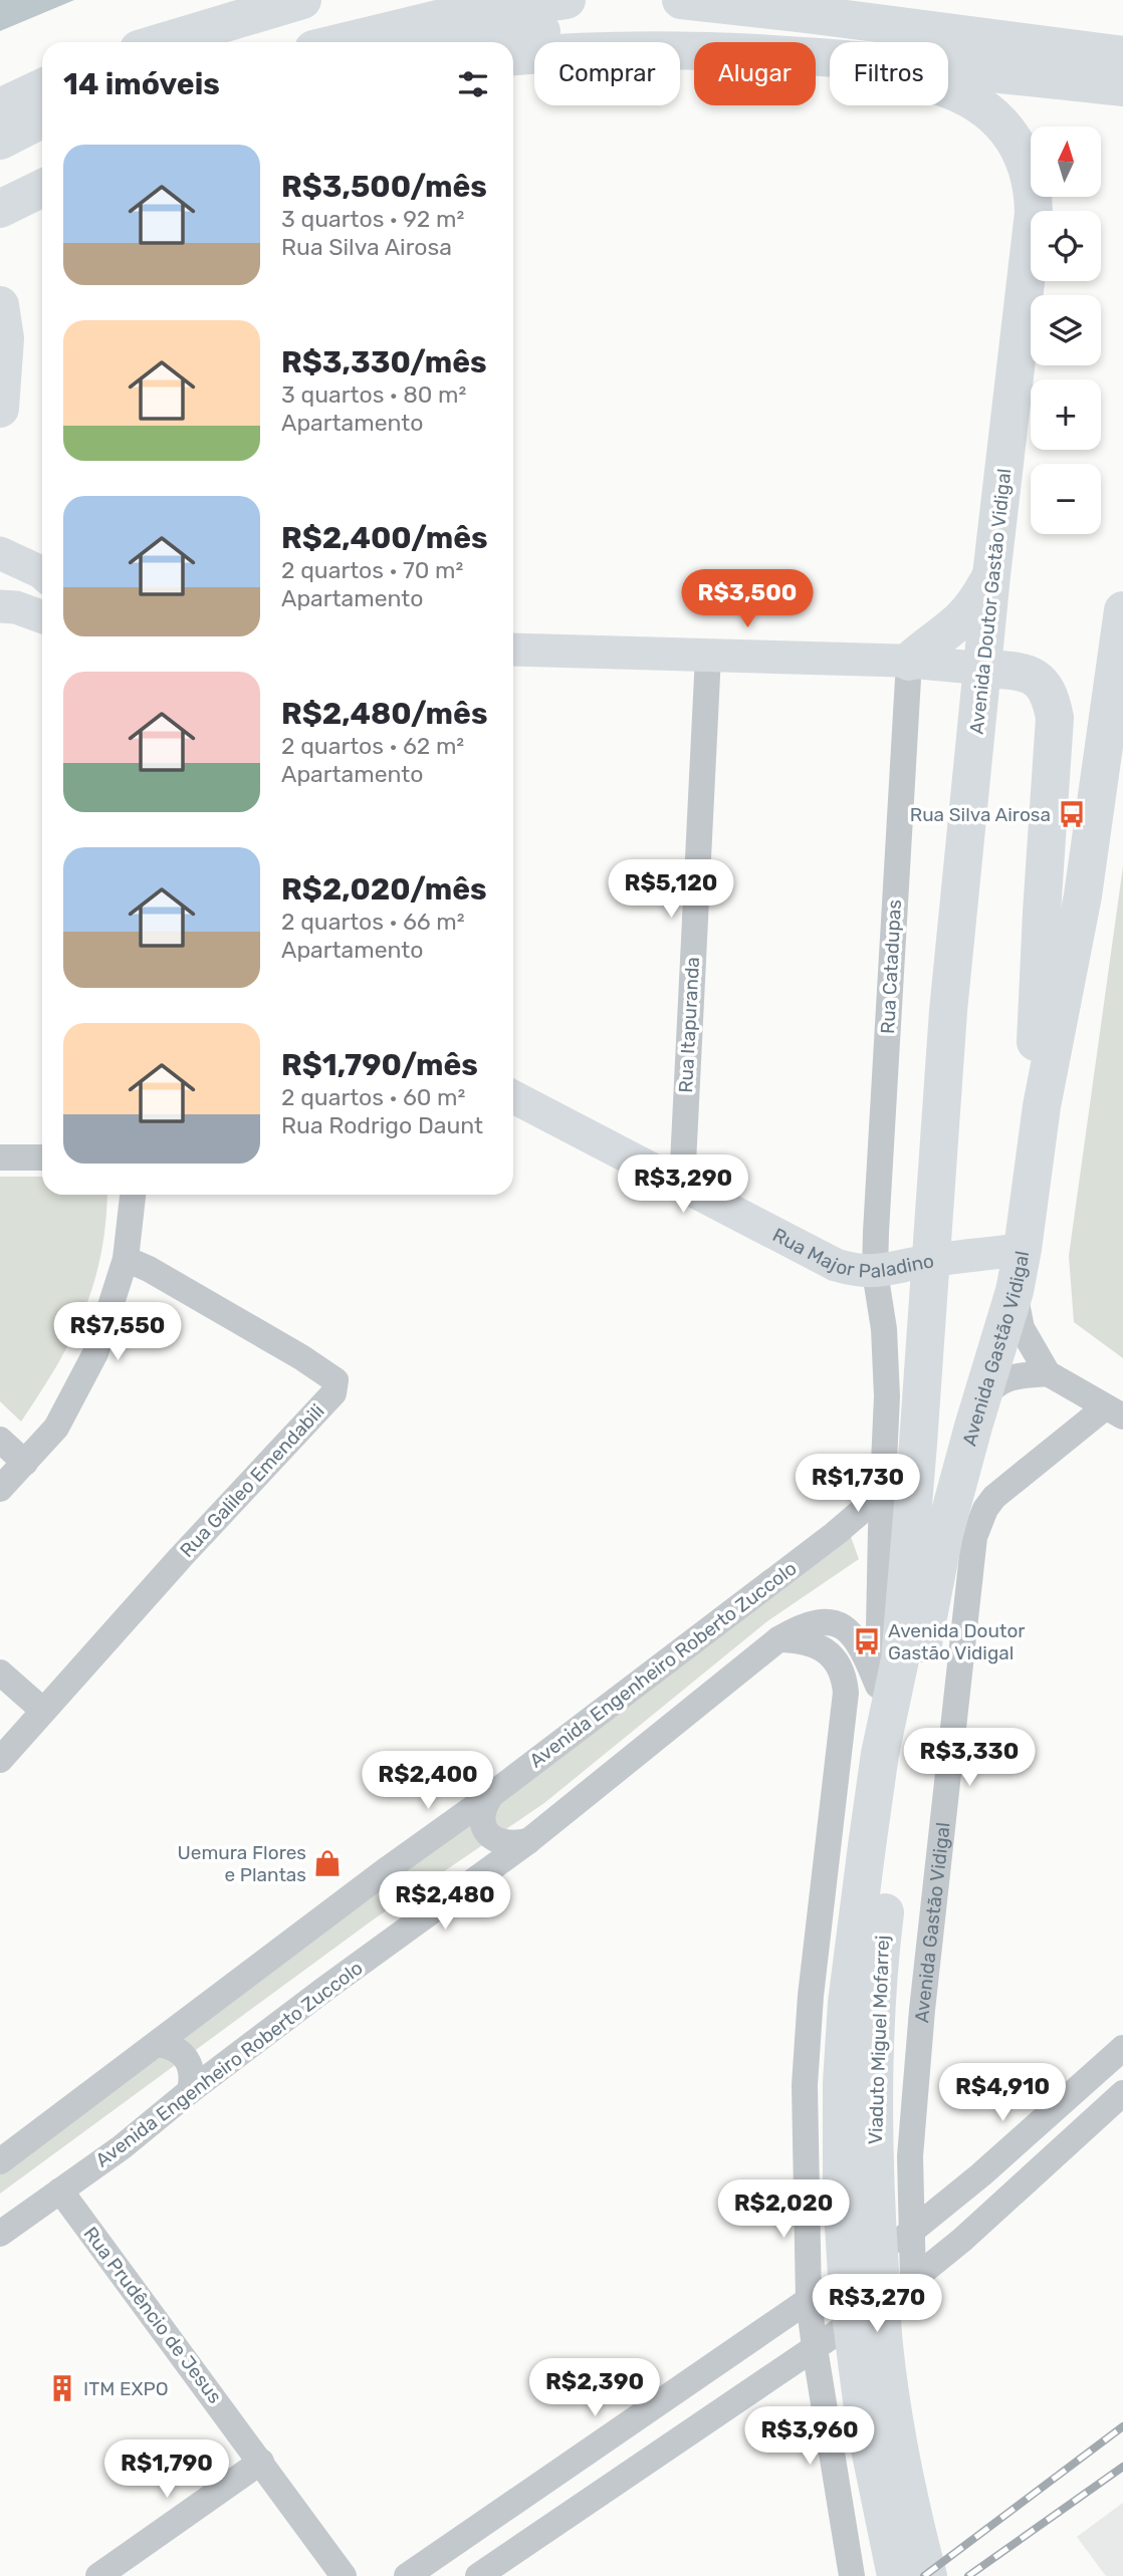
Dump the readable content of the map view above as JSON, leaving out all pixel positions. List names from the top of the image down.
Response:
{
  "streets": {
    "highway": ["Avenida Doutor Gastão Vidigal", "Avenida Gastão Vidigal", "Viaduto Miguel Mofarrej"],
    "main road": ["Rua Major Paladino"],
    "street": [
      "Rua Catadupas",
      "Rua Itapuranda",
      "Rua Galileo Emendabili",
      "Avenida Engenheiro Roberto Zuccolo",
      "Rua Prudêncio de Jesus"
    ]
  },
  "crossings": [
    ["Avenida Doutor Gastão Vidigal", "Rua Major Paladino"],
    ["Rua Catadupas", "Rua Major Paladino"],
    ["Rua Itapuranda", "Rua Major Paladino"],
    ["Rua Major Paladino", "Avenida Gastão Vidigal"],
    ["Avenida Gastão Vidigal", "Viaduto Miguel Mofarrej"],
    ["Avenida Engenheiro Roberto Zuccolo", "Rua Prudêncio de Jesus"]
  ],
  "places": {
    "bus stop": ["Rua Silva Airosa", "Avenida Doutor Gastão Vidigal"],
    "shop": ["Uemura Flores e Plantas"],
    "building": ["ITM EXPO"]
  },
  "north": "top",
  "page": {
    "chip": ["Comprar", "Alugar", "Filtros"],
    "heading": "14 imóveis",
    "map_buttons": ["+", "−"],
    "list": [
      {
        "name": "R$3,500/mês",
        "note": "3 quartos · 92 m² · Rua Silva Airosa"
      },
      {
        "name": "R$3,330/mês",
        "note": "3 quartos · 80 m² · Apartamento"
      },
      {
        "name": "R$2,400/mês",
        "note": "2 quartos · 70 m² · Apartamento"
      },
      {
        "name": "R$2,480/mês",
        "note": "2 quartos · 62 m² · Apartamento"
      },
      {
        "name": "R$2,020/mês",
        "note": "2 quartos · 66 m² · Apartamento"
      },
      {
        "name": "R$1,790/mês",
        "note": "2 quartos · 60 m² · Rua Rodrigo Daunt"
      }
    ],
    "price": [
      "R$3,500",
      "R$5,120",
      "R$3,290",
      "R$7,550",
      "R$1,730",
      "R$3,330",
      "R$2,400",
      "R$2,480",
      "R$4,910",
      "R$2,020",
      "R$3,270",
      "R$2,390",
      "R$3,960",
      "R$1,790"
    ]
  }
}
